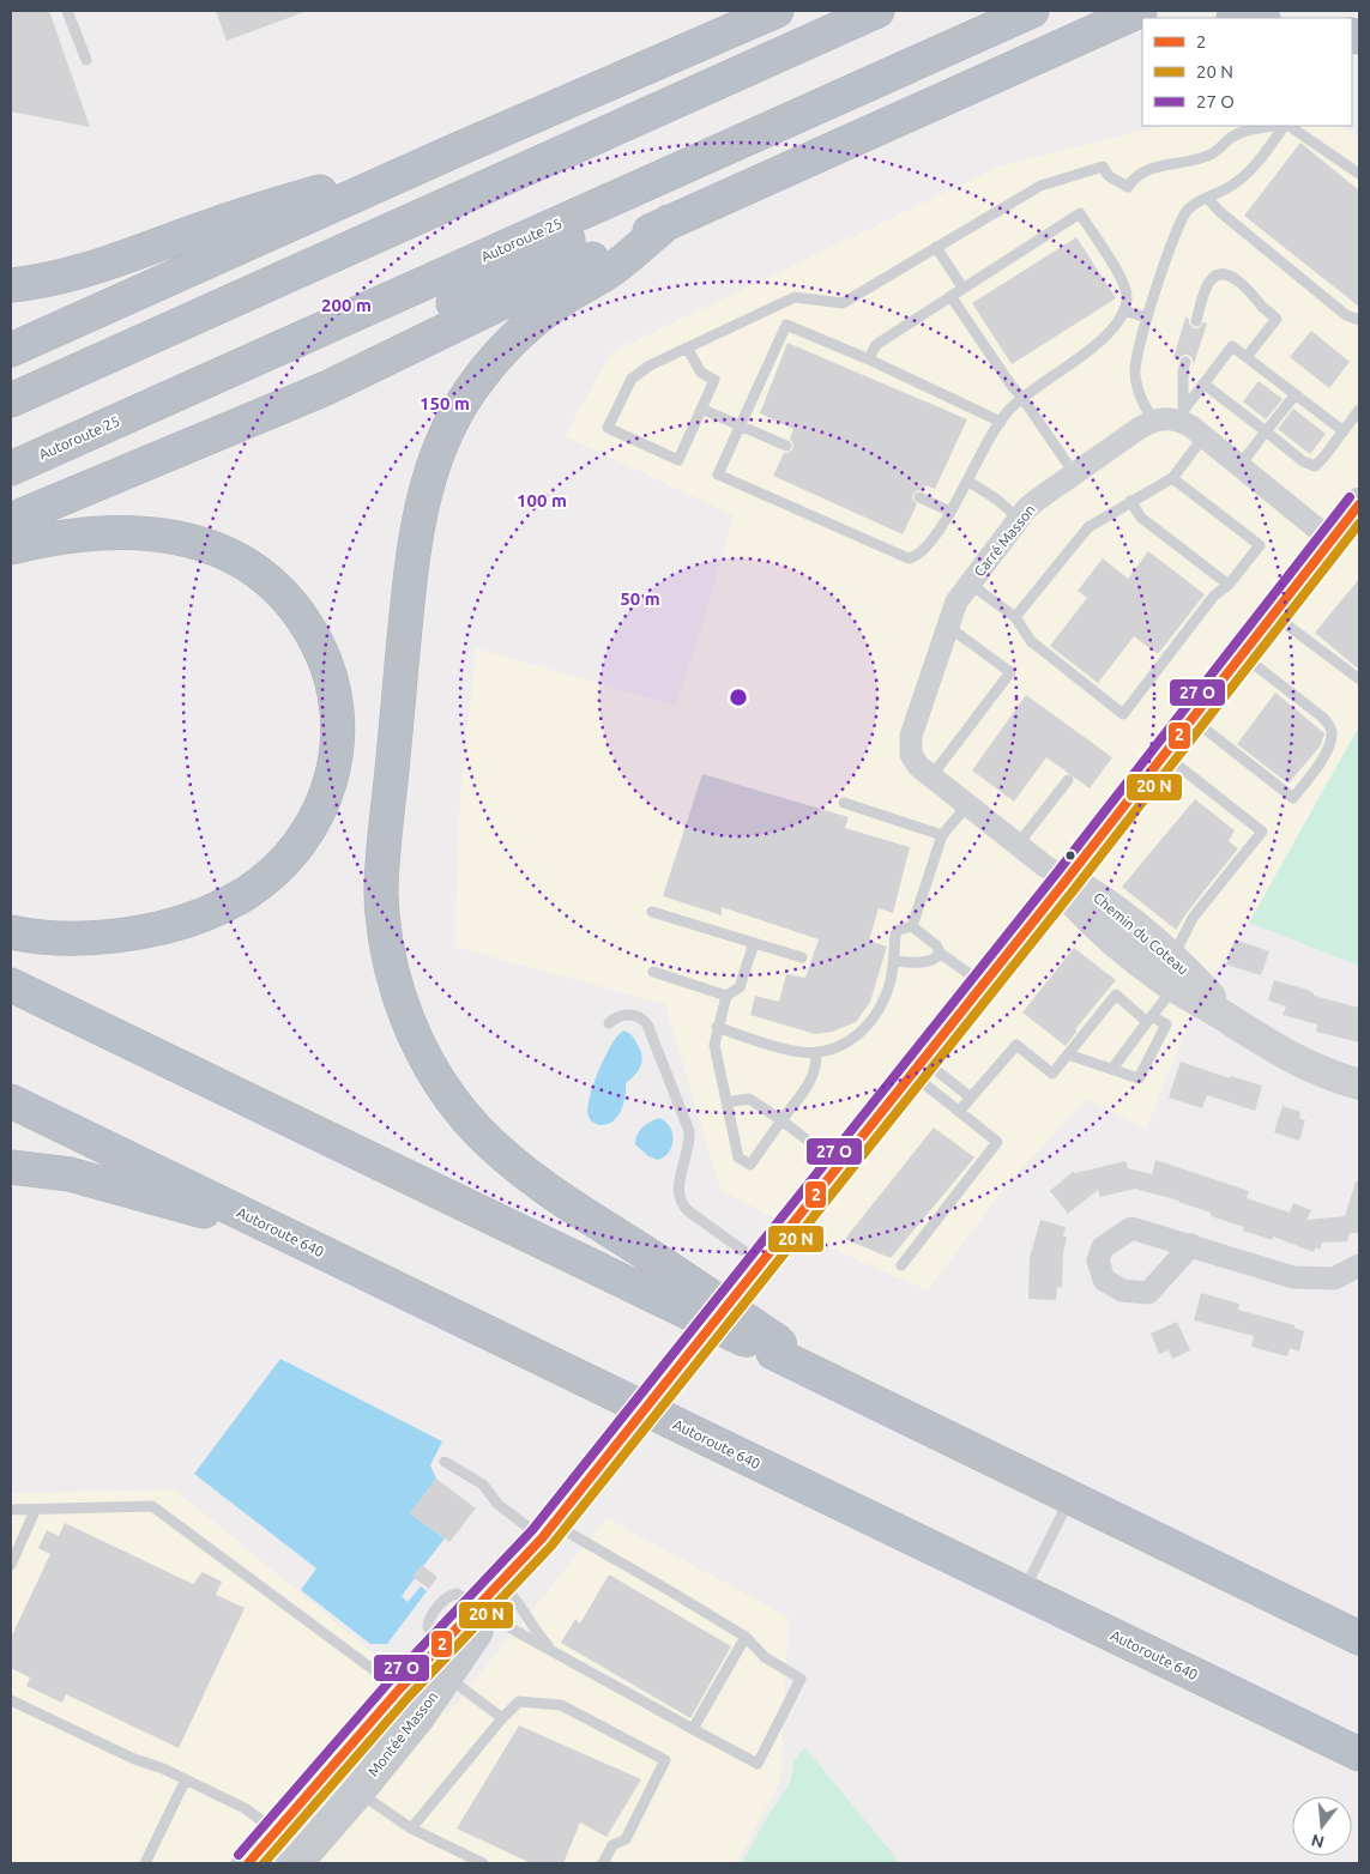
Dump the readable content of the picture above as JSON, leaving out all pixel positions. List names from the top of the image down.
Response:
{
  "streets": {
    "highway": ["Autoroute 25", "Autoroute 640"],
    "main road": ["Montée Masson"],
    "street": ["Carré Masson", "Chemin du Coteau"]
  },
  "crossings": [
    ["Carré Masson", "Chemin du Coteau"],
    ["Carré Masson", "Montée Masson"],
    ["Chemin du Coteau", "Montée Masson"]
  ],
  "lines": ["transit line 2"],
  "legend": ["2", "20 N", "27 O"],
  "north": "bottom",
  "rings": [
    "200 m",
    "150 m",
    "100 m",
    "50 m"
  ]
}
